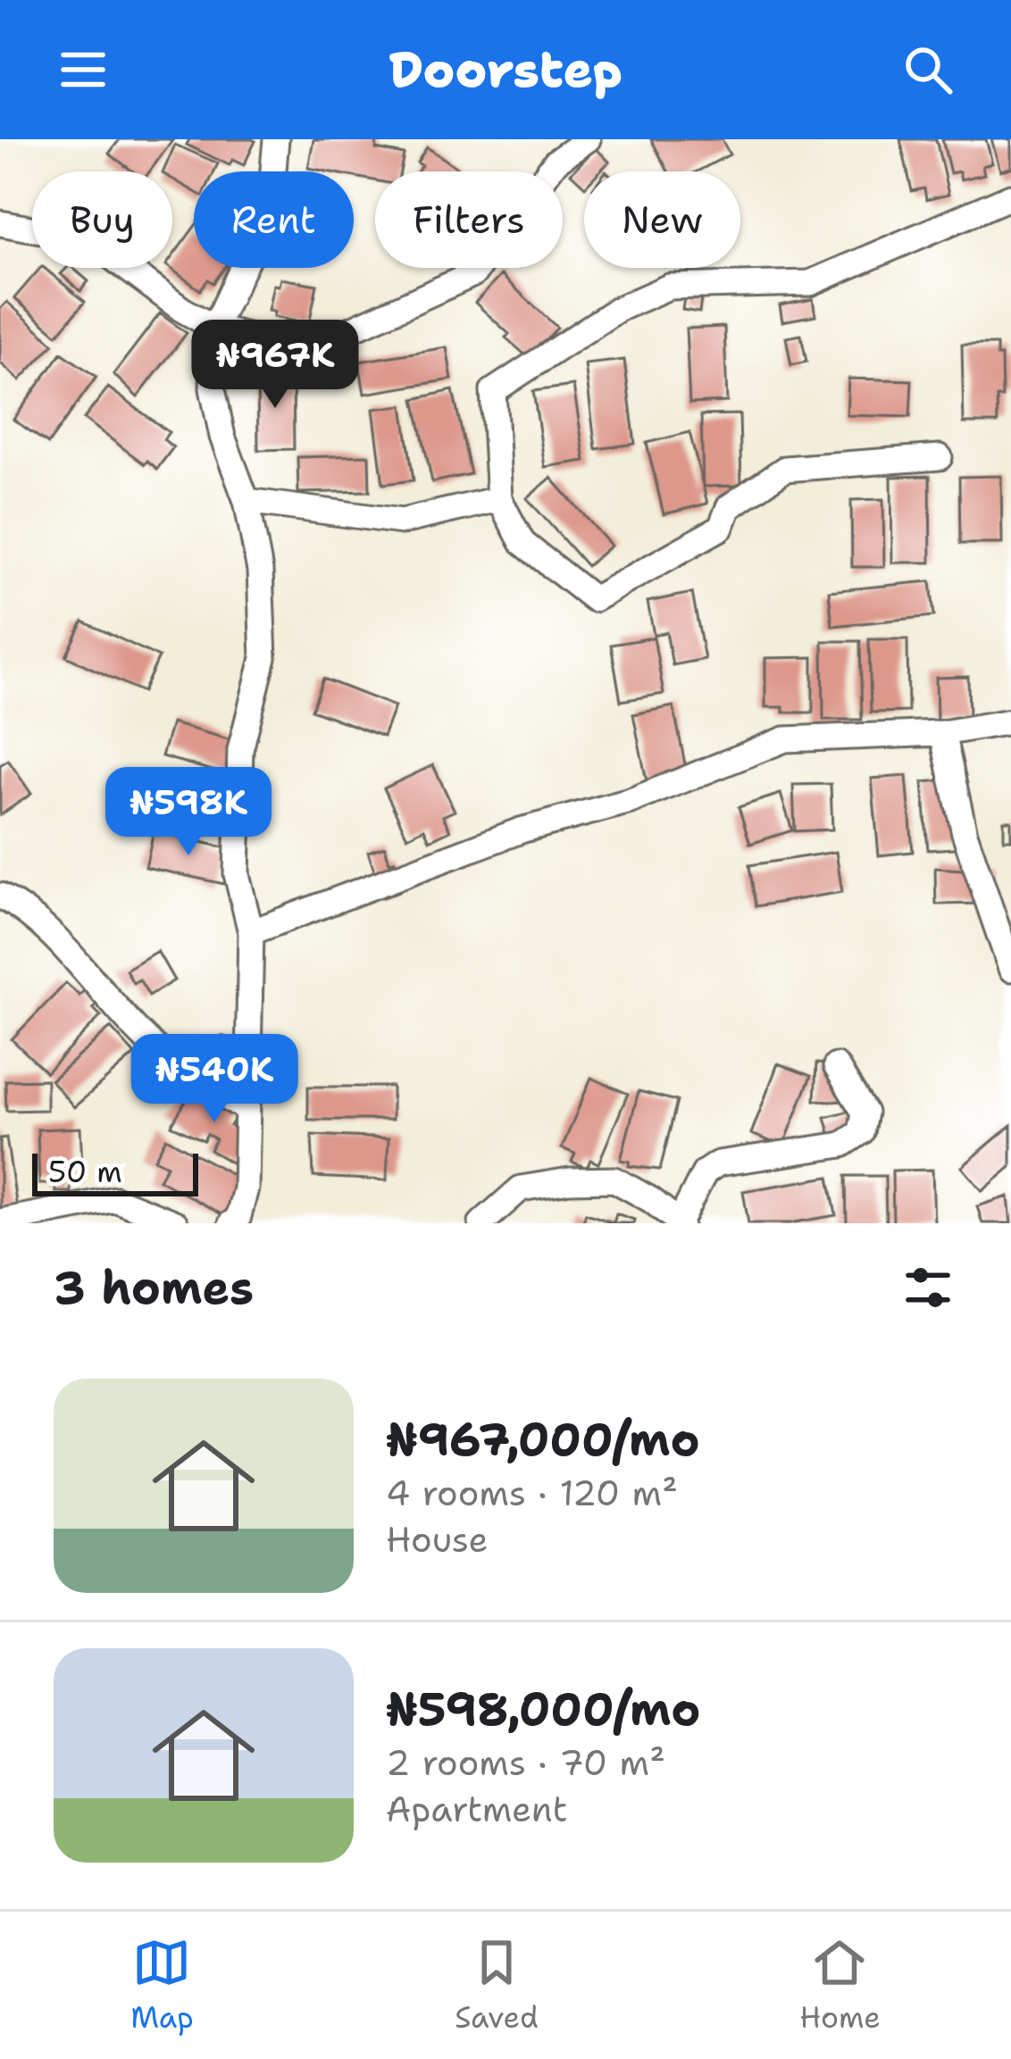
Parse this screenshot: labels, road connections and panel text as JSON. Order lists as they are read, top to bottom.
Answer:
{
  "scale_bar": "50 m",
  "page": {
    "header": "Doorstep",
    "chip": [
      "Buy",
      "Rent",
      "Filters",
      "New"
    ],
    "price": ["₦967K", "₦598K", "₦540K"],
    "scale": "50 m",
    "heading": "3 homes",
    "list": [
      {
        "name": "₦967,000/mo",
        "note": "4 rooms · 120 m² · House"
      },
      {
        "name": "₦598,000/mo",
        "note": "2 rooms · 70 m² · Apartment"
      }
    ],
    "tabs": ["Map", "Saved", "Home"]
  }
}
